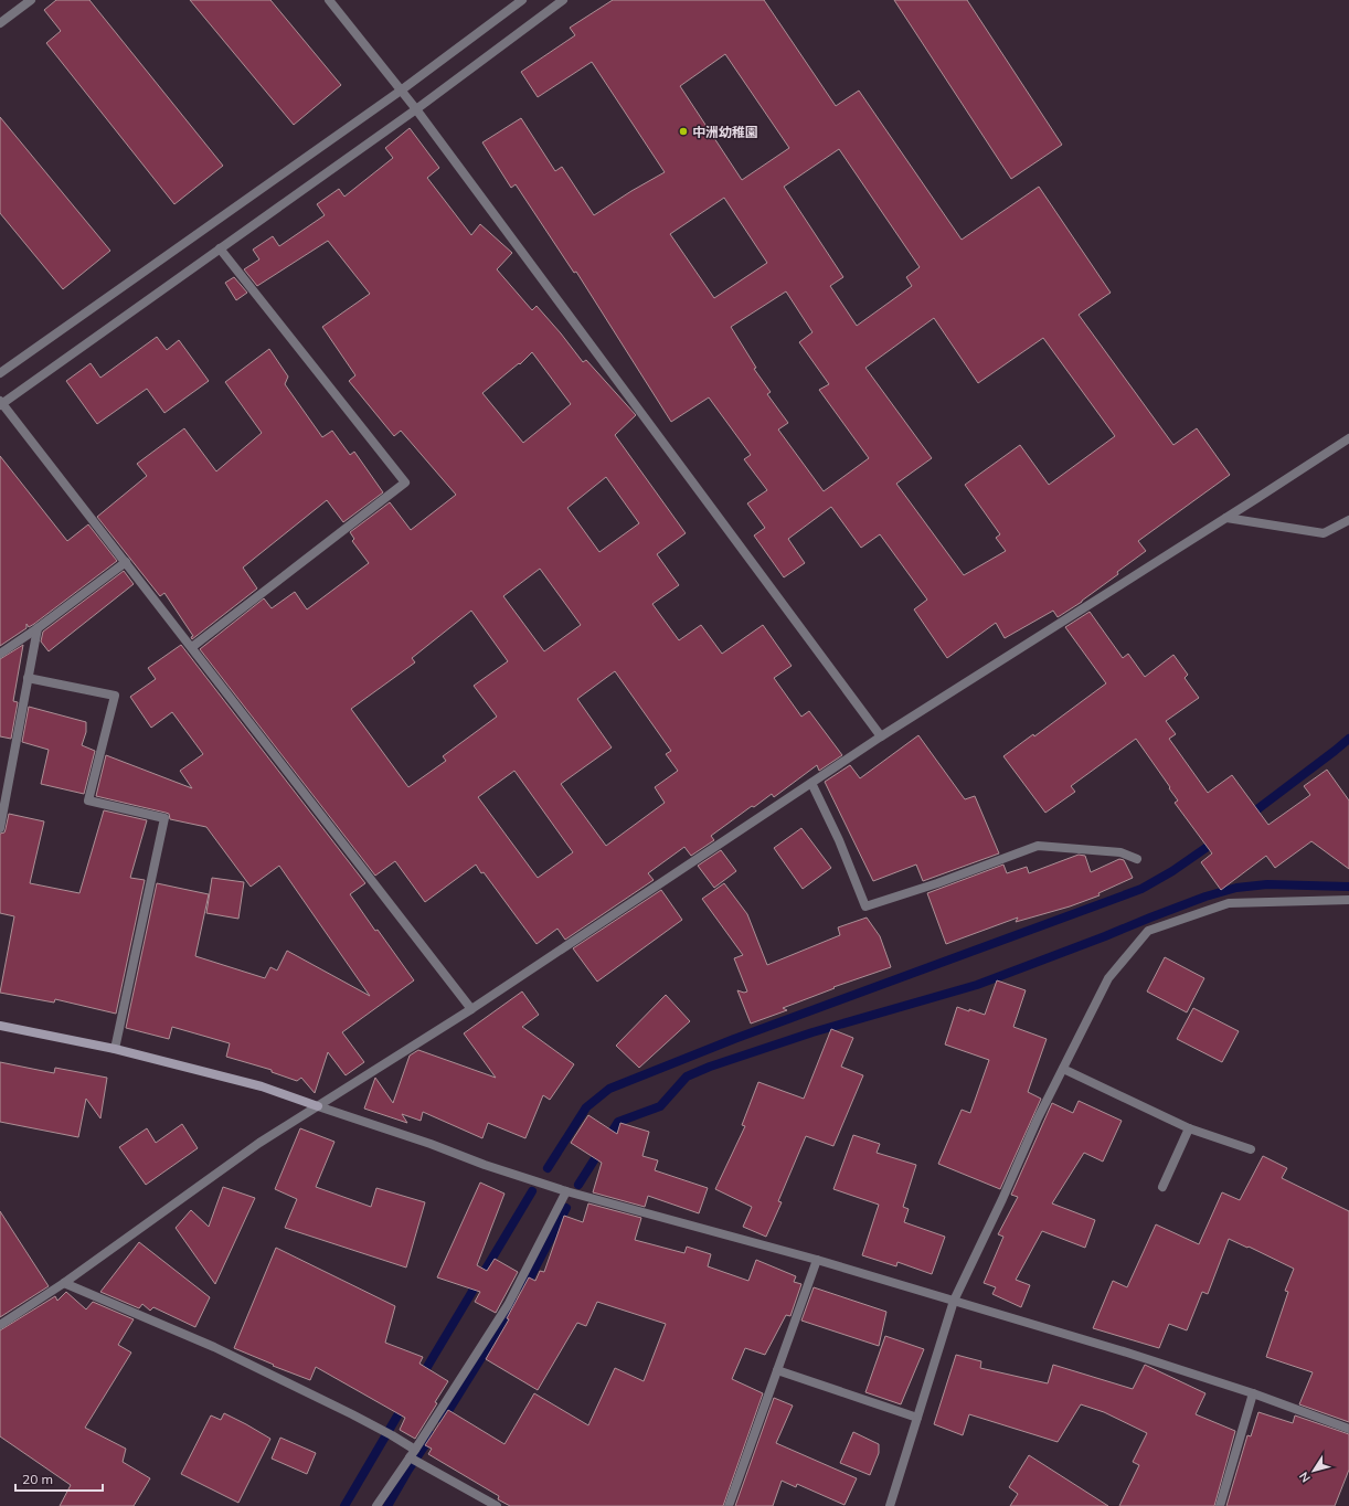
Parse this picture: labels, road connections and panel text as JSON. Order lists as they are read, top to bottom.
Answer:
{
  "places": ["中洲幼稚園"],
  "scale_bar": "20 m",
  "north": "bottom left"
}
